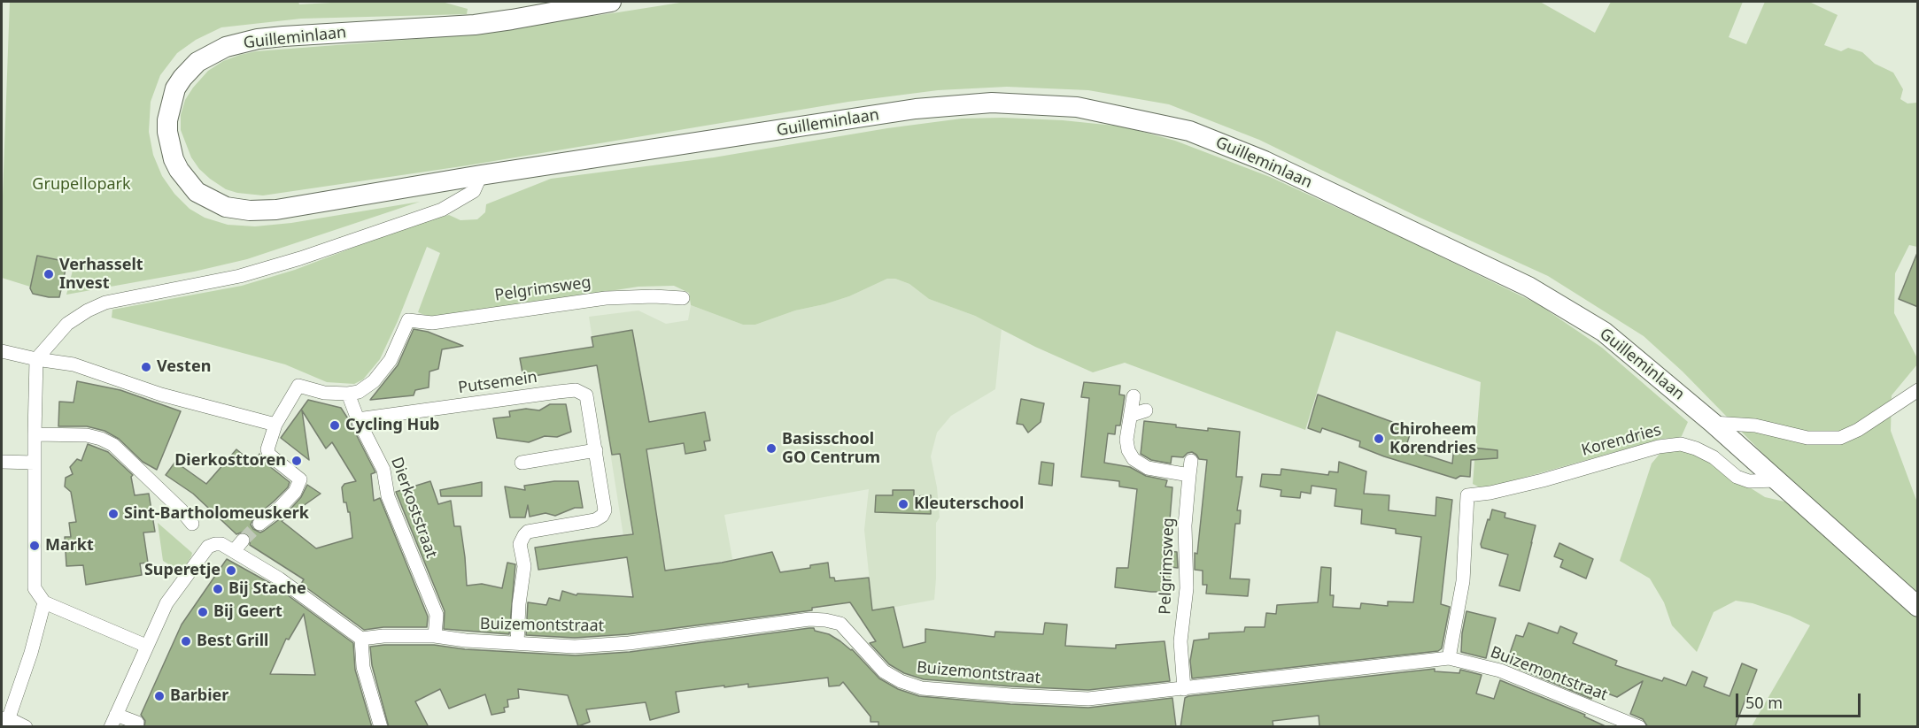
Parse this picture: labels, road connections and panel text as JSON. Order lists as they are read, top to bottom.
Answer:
{
  "streets": {
    "main road": ["Guilleminlaan"],
    "street": [
      "Pelgrimsweg",
      "Putsemein",
      "Korendries",
      "Dierkoststraat",
      "Buizemontstraat"
    ]
  },
  "crossings": [
    ["Guilleminlaan", "Korendries"],
    ["Pelgrimsweg", "Dierkoststraat"],
    ["Pelgrimsweg", "Buizemontstraat"],
    ["Putsemein", "Dierkoststraat"],
    ["Putsemein", "Buizemontstraat"],
    ["Korendries", "Buizemontstraat"],
    ["Dierkoststraat", "Buizemontstraat"]
  ],
  "parks": ["Grupellopark"],
  "places": [
    "Verhasselt Invest",
    "Vesten",
    "Cycling Hub",
    "Chiroheem Korendries",
    "Basisschool GO Centrum",
    "Dierkosttoren",
    "Kleuterschool",
    "Sint-Bartholomeuskerk",
    "Markt",
    "Superetje",
    "Bij Stache",
    "Bij Geert",
    "Best Grill",
    "Barbier"
  ],
  "scale_bar": "50 m"
}
